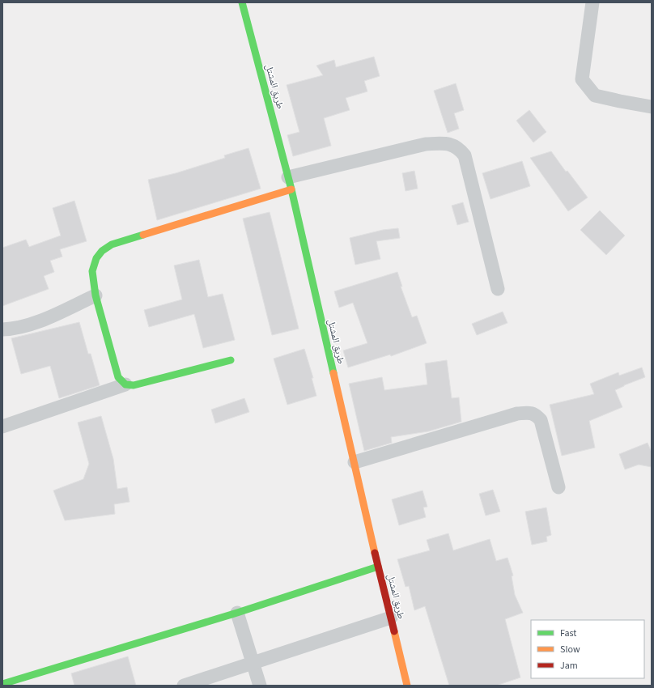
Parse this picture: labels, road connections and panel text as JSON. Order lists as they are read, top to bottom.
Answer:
{
  "streets": {
    "street": ["طريق المشتل"]
  },
  "legend": ["Fast", "Slow", "Jam"]
}
